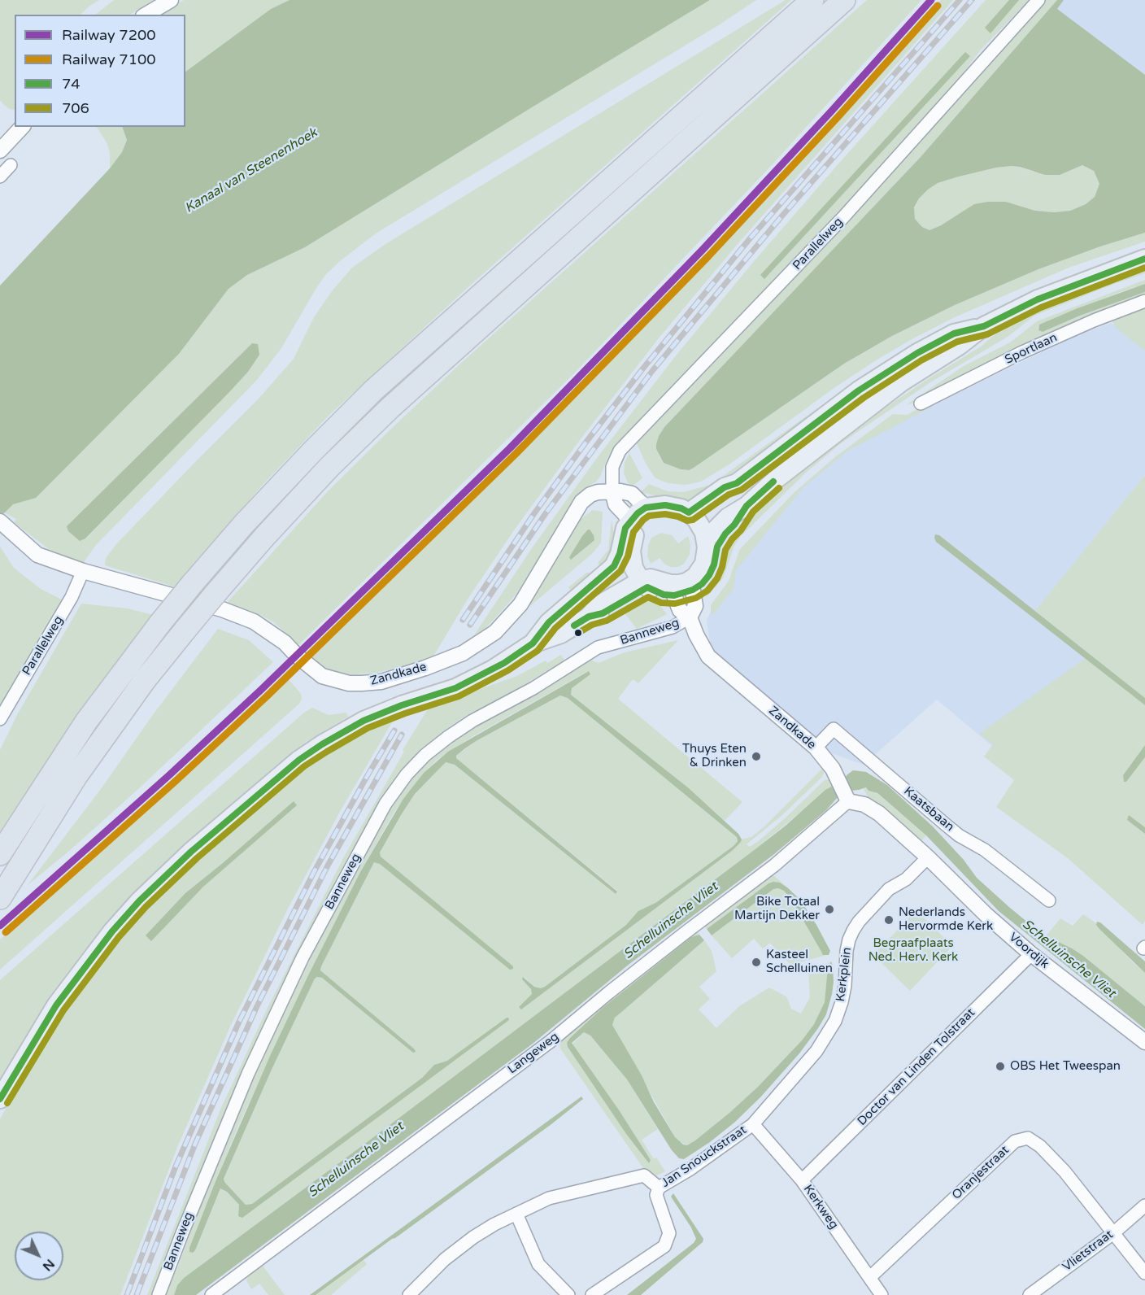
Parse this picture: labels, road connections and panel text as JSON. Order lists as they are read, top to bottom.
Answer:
{
  "streets": {
    "street": [
      "Parallelweg",
      "Sportlaan",
      "Banneweg",
      "Zandkade",
      "Kaatsbaan",
      "Voordijk",
      "Kerkplein",
      "Langeweg",
      "Doctor van Linden Tolstraat",
      "Jan Snouckstraat",
      "Oranjestraat",
      "Kerkweg",
      "Vlietstraat"
    ]
  },
  "crossings": [
    ["Parallelweg", "Zandkade"],
    ["Banneweg", "Zandkade"],
    ["Zandkade", "Kaatsbaan"],
    ["Zandkade", "Voordijk"],
    ["Zandkade", "Langeweg"],
    ["Voordijk", "Kerkplein"],
    ["Voordijk", "Langeweg"],
    ["Voordijk", "Doctor van Linden Tolstraat"],
    ["Kerkplein", "Jan Snouckstraat"],
    ["Kerkplein", "Kerkweg"],
    ["Doctor van Linden Tolstraat", "Kerkweg"],
    ["Jan Snouckstraat", "Kerkweg"],
    ["Oranjestraat", "Kerkweg"],
    ["Oranjestraat", "Vlietstraat"]
  ],
  "water": ["Kanaal van Steenenhoek", "Schelluinsche Vliet"],
  "parks": ["Begraafplaats Ned. Herv. Kerk"],
  "places": [
    "Thuys Eten & Drinken",
    "Bike Totaal Martijn Dekker",
    "Nederlands Hervormde Kerk",
    "Kasteel Schelluinen",
    "OBS Het Tweespan"
  ],
  "lines": [
    "rail line 7200",
    "rail line 7100",
    "transit line 74",
    "transit line 706"
  ],
  "legend": [
    "Railway 7200",
    "Railway 7100",
    "74",
    "706"
  ],
  "north": "bottom right"
}
